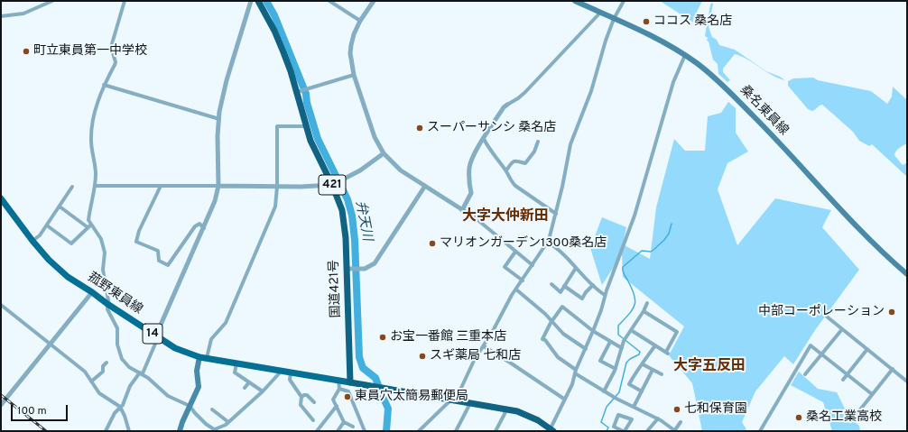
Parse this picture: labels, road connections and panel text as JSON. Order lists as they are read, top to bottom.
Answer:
{
  "streets": {
    "highway": ["421", "国道421号"],
    "main road": ["桑名東員線", "菰野東員線", "14"]
  },
  "crossings": [
    ["国道421号", "菰野東員線"]
  ],
  "districts": ["大字大仲新田", "大字五反田"],
  "water": ["弁天川"],
  "places": [
    "ココス 桑名店",
    "町立東員第一中学校",
    "スーパーサンシ 桑名店",
    "マリオンガーデン1300桑名店",
    "中部コーポレーション",
    "お宝一番館 三重本店",
    "スギ薬局 七和店",
    "東員穴太簡易郵便局",
    "七和保育園",
    "桑名工業高校"
  ],
  "scale_bar": "100 m"
}
